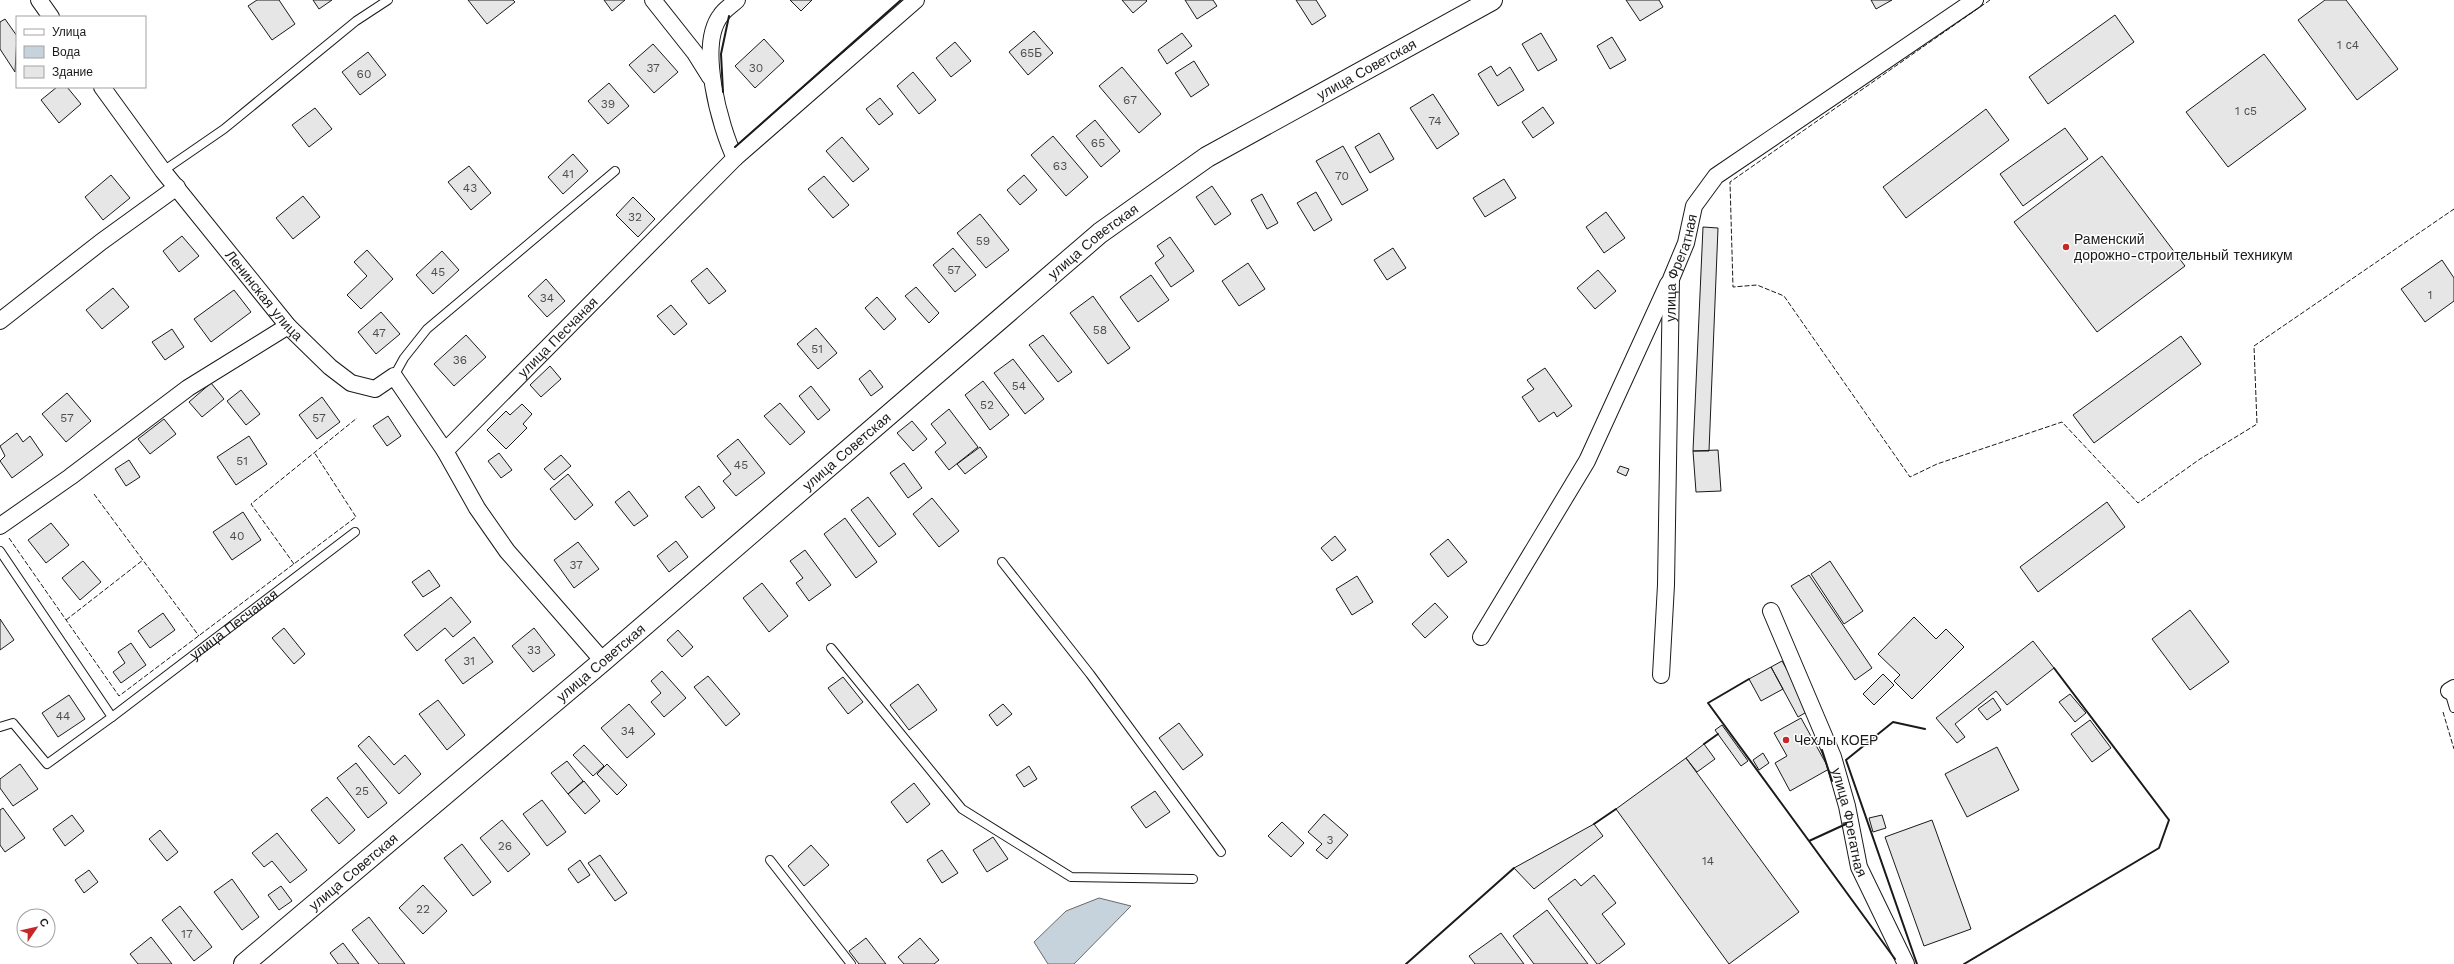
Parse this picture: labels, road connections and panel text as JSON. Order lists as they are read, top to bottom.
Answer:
{
  "streets": {
    "street": [
      "улица Советская",
      "улица Фрегатная",
      "Ленинская улица",
      "улица Песчаная"
    ]
  },
  "places": ["Раменский дорожно-строительный техникум", "Чехлы КОЕР"],
  "house_numbers": [
    "1 с4",
    "65Б",
    "37",
    "30",
    "60",
    "67",
    "39",
    "1 с5",
    "74",
    "65",
    "63",
    "41",
    "70",
    "43",
    "32",
    "59",
    "57",
    "45",
    "1",
    "34",
    "58",
    "47",
    "51",
    "36",
    "54",
    "52",
    "57",
    "57",
    "51",
    "45",
    "40",
    "37",
    "33",
    "31",
    "44",
    "34",
    "25",
    "3",
    "26",
    "14",
    "22",
    "17"
  ],
  "legend": ["Улица", "Вода", "Здание"],
  "north": "top right"
}
